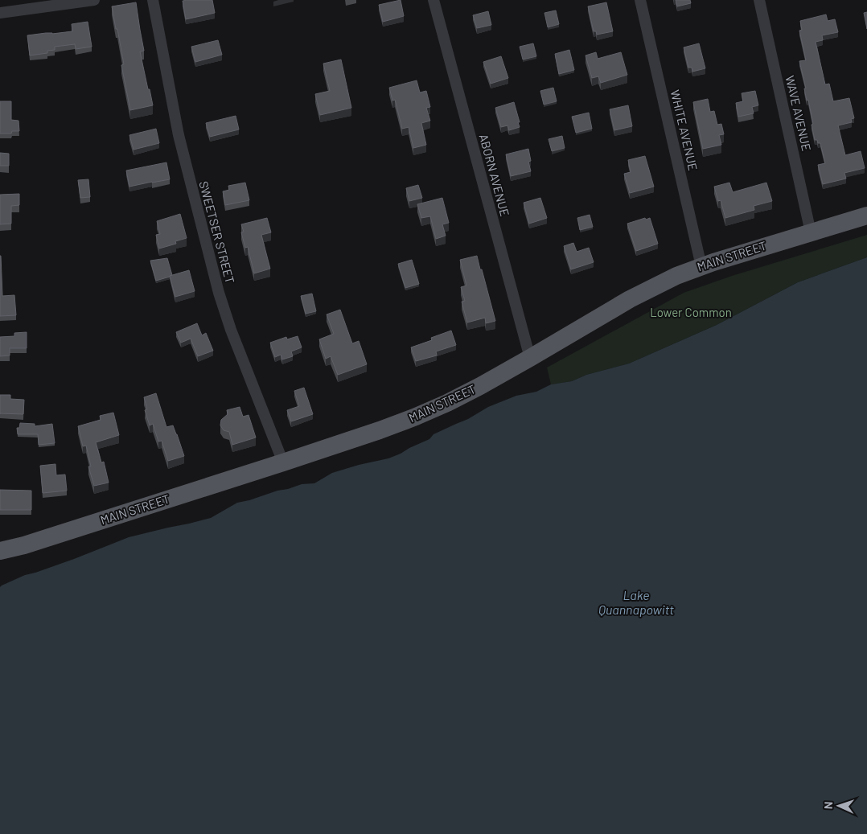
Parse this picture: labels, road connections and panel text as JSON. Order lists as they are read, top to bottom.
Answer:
{
  "streets": {
    "main road": ["MAIN STREET"],
    "street": [
      "WAVE AVENUE",
      "WHITE AVENUE",
      "ABORN AVENUE",
      "SWEETSER STREET"
    ]
  },
  "crossings": [
    ["WAVE AVENUE", "MAIN STREET"],
    ["WHITE AVENUE", "MAIN STREET"],
    ["ABORN AVENUE", "MAIN STREET"],
    ["SWEETSER STREET", "MAIN STREET"]
  ],
  "water": ["Lake Quannapowitt"],
  "parks": ["Lower Common"],
  "north": "left"
}
